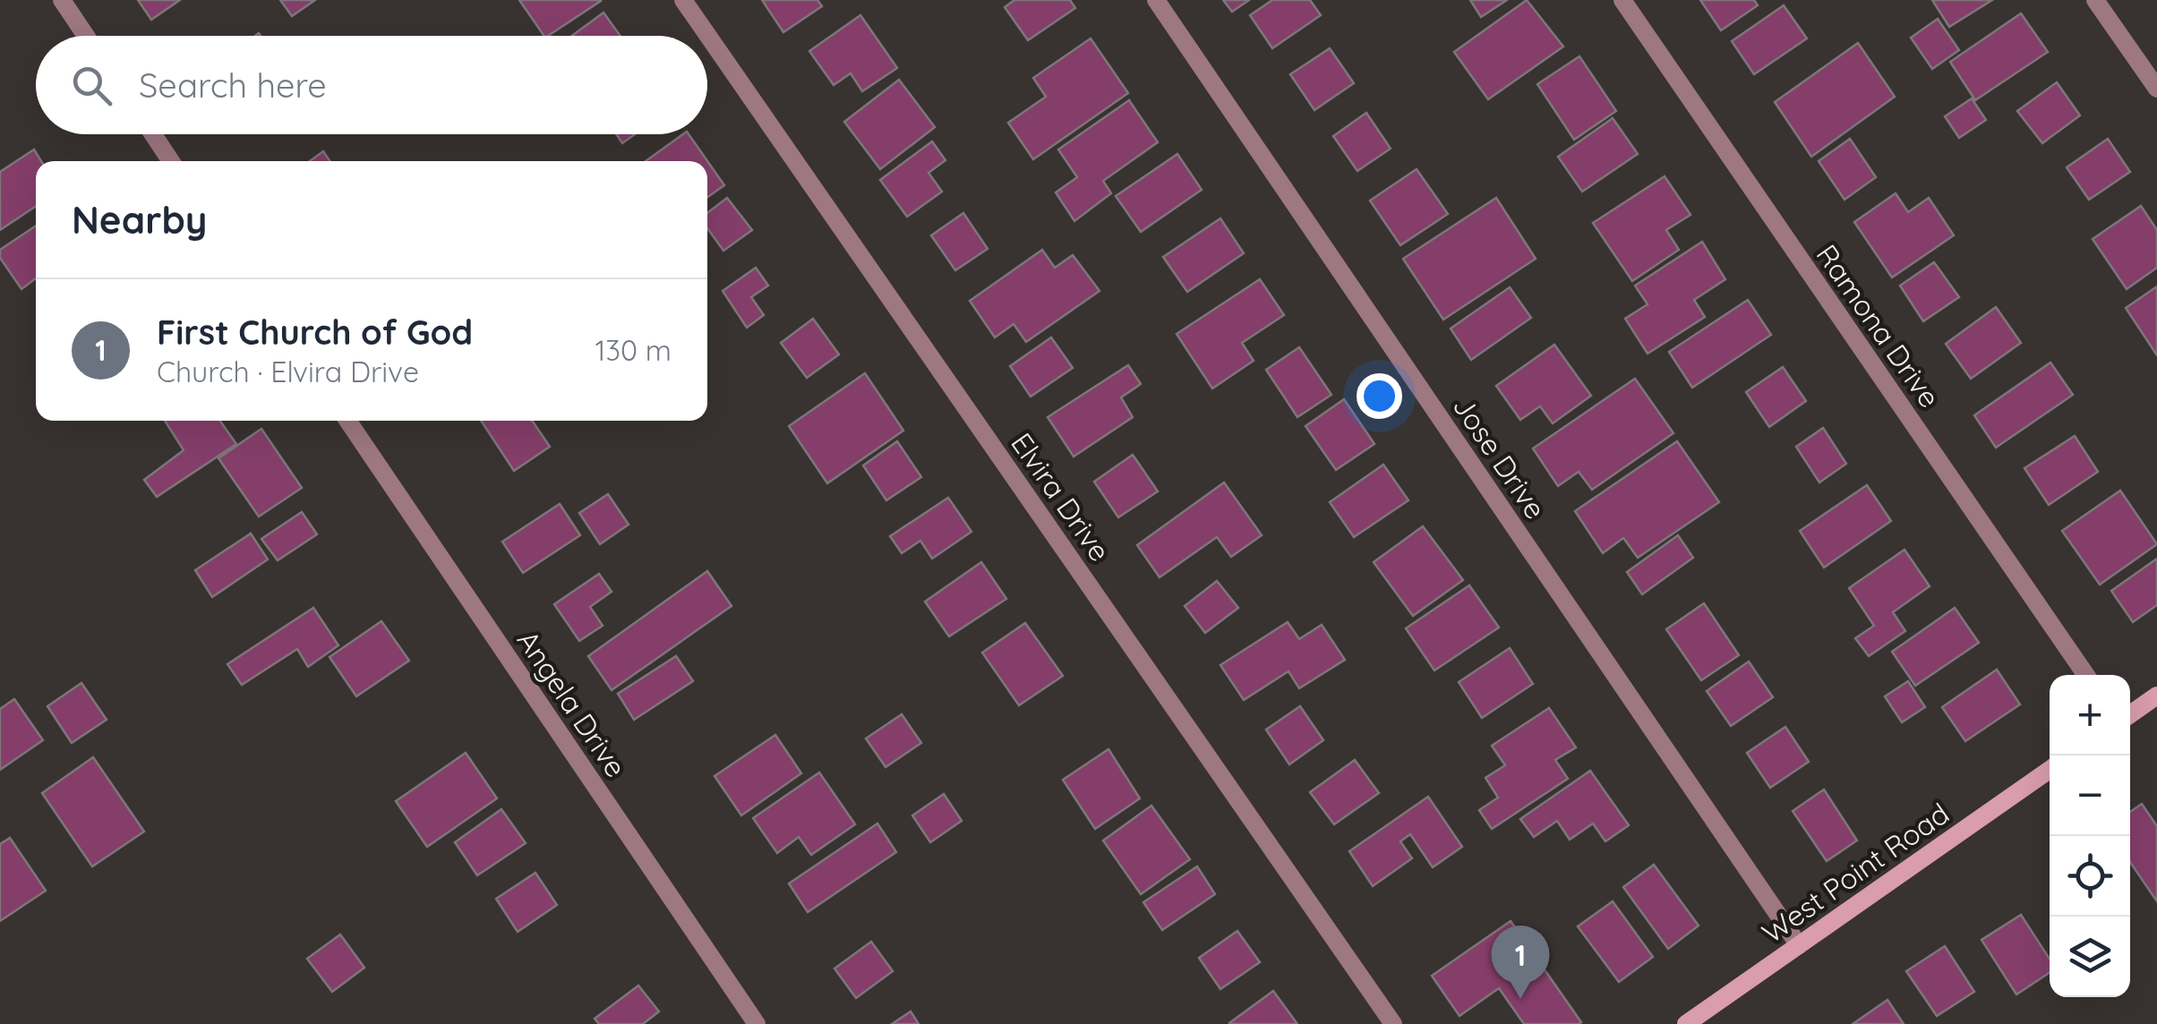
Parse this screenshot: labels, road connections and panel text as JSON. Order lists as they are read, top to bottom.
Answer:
{
  "streets": {
    "street": [
      "Ramona Drive",
      "Jose Drive",
      "Elvira Drive",
      "Angela Drive",
      "West Point Road"
    ]
  },
  "crossings": [
    ["Jose Drive", "West Point Road"]
  ],
  "page": {
    "search": "Search here",
    "heading": "Nearby",
    "list": [
      {
        "mark": "1",
        "name": "First Church of God",
        "note": "Church · Elvira Drive",
        "value": "130 m"
      }
    ],
    "map_buttons": ["+", "−"],
    "pins": "1"
  }
}
